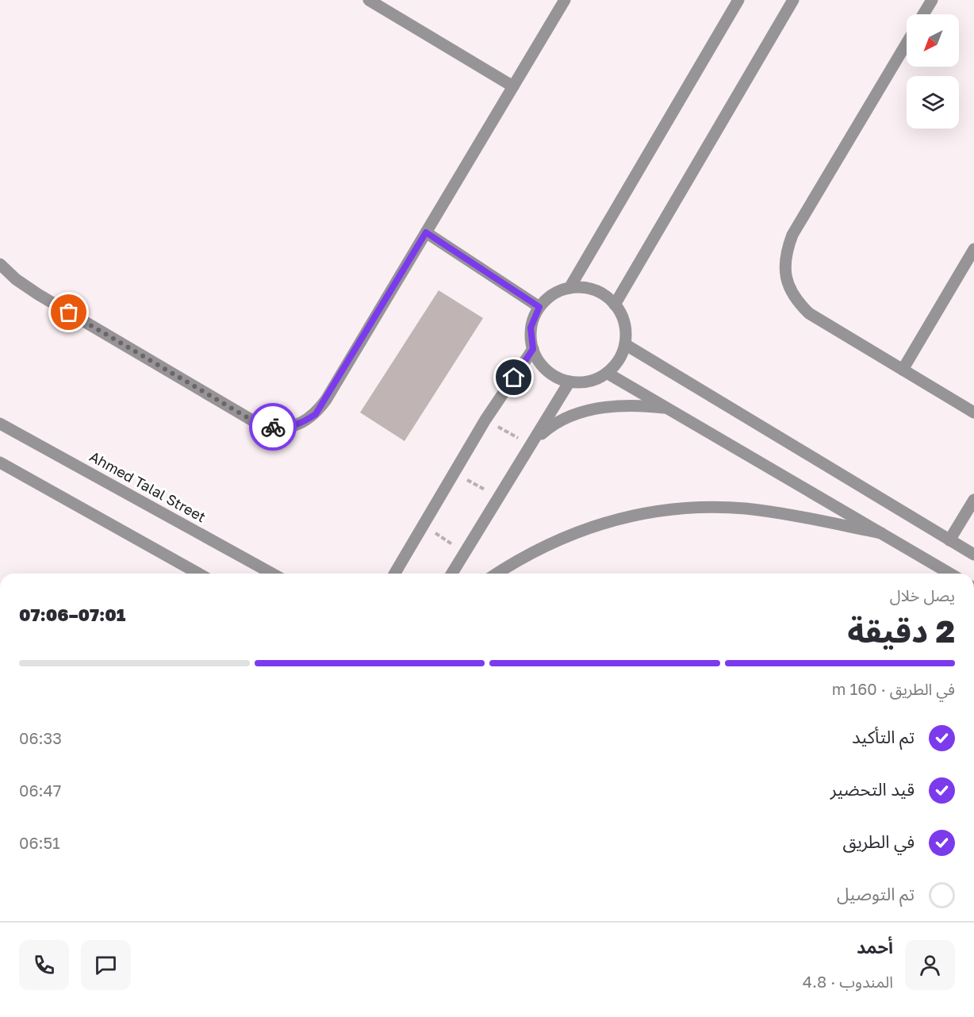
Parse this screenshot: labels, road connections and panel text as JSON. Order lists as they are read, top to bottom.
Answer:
{
  "streets": {
    "street": ["Ahmed Talal Street"]
  },
  "north": "bottom left",
  "page": {
    "heading": ["2 دقيقة", "يصل خلال", "07:01–07:06"],
    "panel": ["أحمد", "المندوب · 4.8"],
    "bar": "في الطريق · 160 m",
    "list": [
      ["تم التأكيد", "06:33"],
      ["قيد التحضير", "06:47"],
      ["في الطريق", "06:51"],
      "تم التوصيل"
    ]
  }
}
